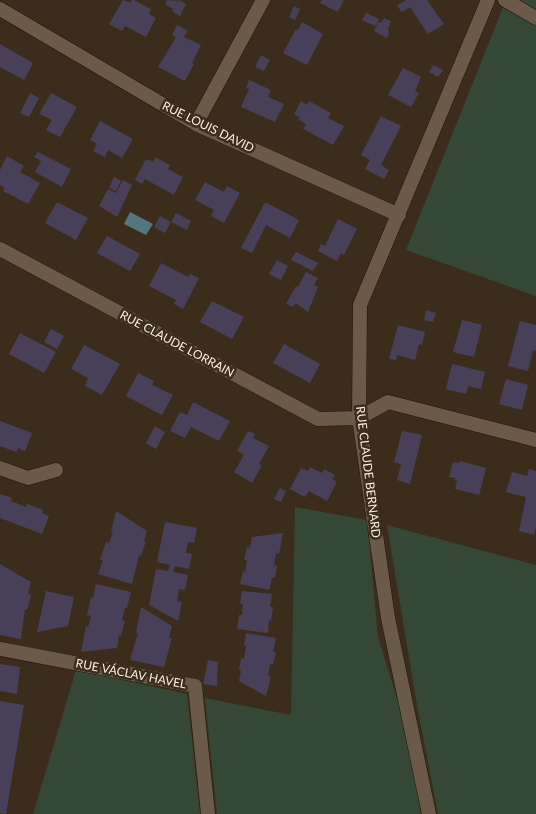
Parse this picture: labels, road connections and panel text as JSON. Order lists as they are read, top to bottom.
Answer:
{
  "streets": {
    "street": [
      "RUE LOUIS DAVID",
      "RUE CLAUDE LORRAIN",
      "RUE CLAUDE BERNARD",
      "RUE VÁCLAV HAVEL"
    ]
  },
  "crossings": [
    ["RUE LOUIS DAVID", "RUE CLAUDE BERNARD"],
    ["RUE CLAUDE LORRAIN", "RUE CLAUDE BERNARD"]
  ]
}
